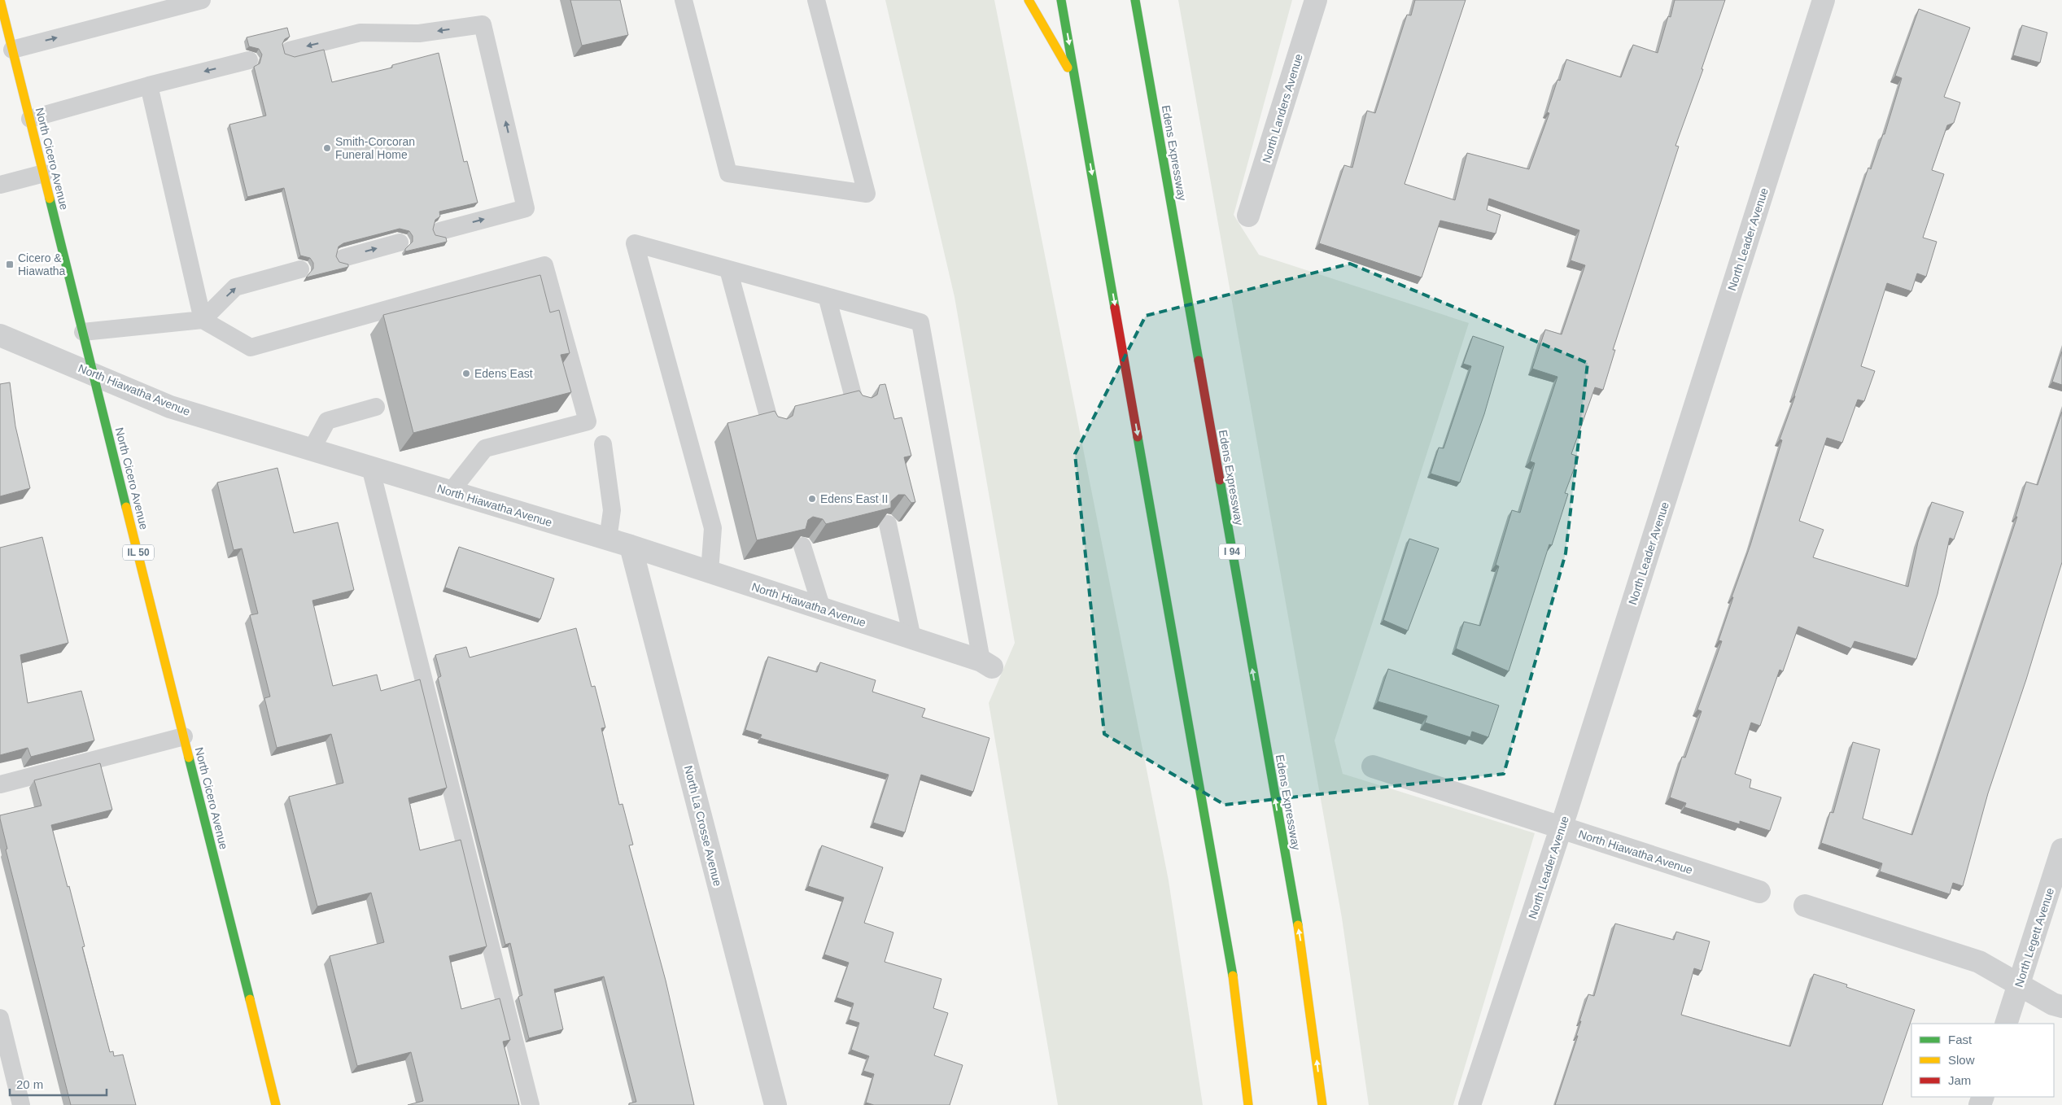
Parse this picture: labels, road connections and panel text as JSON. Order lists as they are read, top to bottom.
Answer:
{
  "streets": {
    "main road": [
      "Edens Expressway",
      "North Cicero Avenue",
      "I 94",
      "IL 50"
    ],
    "street": [
      "North Landers Avenue",
      "North Leader Avenue",
      "North Hiawatha Avenue",
      "North La Crosse Avenue",
      "North Legett Avenue"
    ]
  },
  "crossings": [
    ["North Cicero Avenue", "North Hiawatha Avenue"],
    ["North Leader Avenue", "North Hiawatha Avenue"],
    ["North Hiawatha Avenue", "North La Crosse Avenue"]
  ],
  "places": {
    "other": ["Smith-Corcoran Funeral Home", "Edens East", "Edens East II"],
    "transit": ["Cicero & Hiawatha"]
  },
  "legend": ["Fast", "Slow", "Jam"],
  "scale_bar": "20 m"
}
